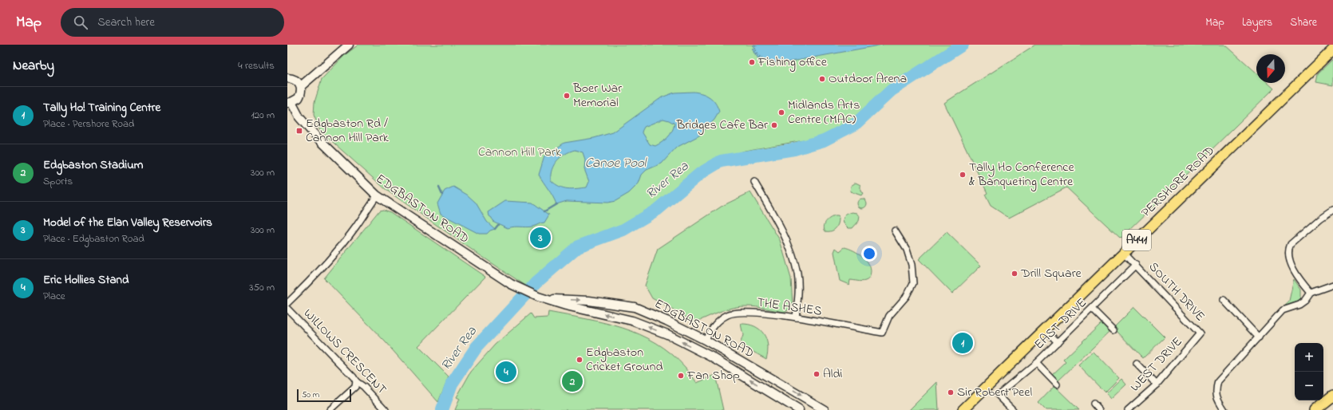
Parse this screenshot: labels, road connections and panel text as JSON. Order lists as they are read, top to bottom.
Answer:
{
  "streets": {
    "main road": ["PERSHORE ROAD", "EDGBASTON ROAD", "A441"],
    "street": [
      "SOUTH DRIVE",
      "THE ASHES",
      "EAST DRIVE",
      "WILLOWS CRESCENT",
      "WEST DRIVE"
    ]
  },
  "crossings": [
    ["PERSHORE ROAD", "SOUTH DRIVE"],
    ["EDGBASTON ROAD", "THE ASHES"],
    ["SOUTH DRIVE", "EAST DRIVE"],
    ["SOUTH DRIVE", "WEST DRIVE"]
  ],
  "water": ["Canoe Pool", "River Rea"],
  "parks": ["Cannon Hill Park"],
  "places": {
    "other": [
      "Fishing office",
      "Outdoor Arena",
      "Boer War Memorial",
      "Midlands Arts Centre (MAC)",
      "Bridges Cafe Bar",
      "Tally Ho Conference & Banqueting Centre",
      "Drill Square",
      "Edgbaston Cricket Ground",
      "Aldi",
      "Fan Shop",
      "Sir Robert Peel"
    ],
    "transit": ["Edgbaston Rd / Cannon Hill Park"]
  },
  "scale_bar": "50 m",
  "north": "bottom",
  "page": {
    "header": "Map",
    "search": "Search here",
    "nav": ["Map", "Layers", "Share"],
    "heading": ["Nearby", "4 results"],
    "list": [
      {
        "mark": "1",
        "name": "Tally Ho! Training Centre",
        "note": "Place · Pershore Road",
        "value": "120 m"
      },
      {
        "mark": "2",
        "name": "Edgbaston Stadium",
        "note": "Sports",
        "value": "300 m"
      },
      {
        "mark": "3",
        "name": "Model of the Elan Valley Reservoirs",
        "note": "Place · Edgbaston Road",
        "value": "300 m"
      },
      {
        "mark": "4",
        "name": "Eric Hollies Stand",
        "note": "Place",
        "value": "350 m"
      }
    ],
    "pins": [
      "3",
      "1",
      "4",
      "2"
    ],
    "map_buttons": ["+", "−"],
    "scale": "50 m"
  }
}
